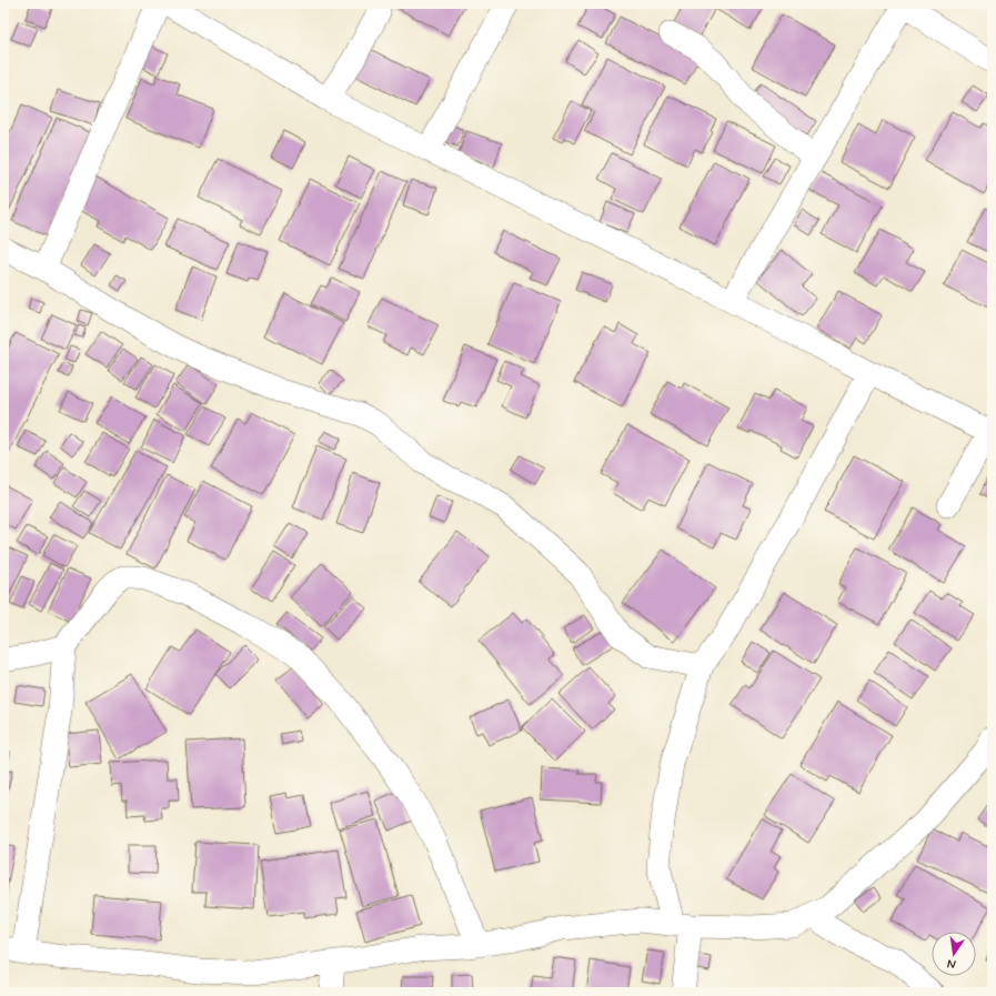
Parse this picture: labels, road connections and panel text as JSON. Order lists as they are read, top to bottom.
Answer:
{
  "north": "bottom"
}
